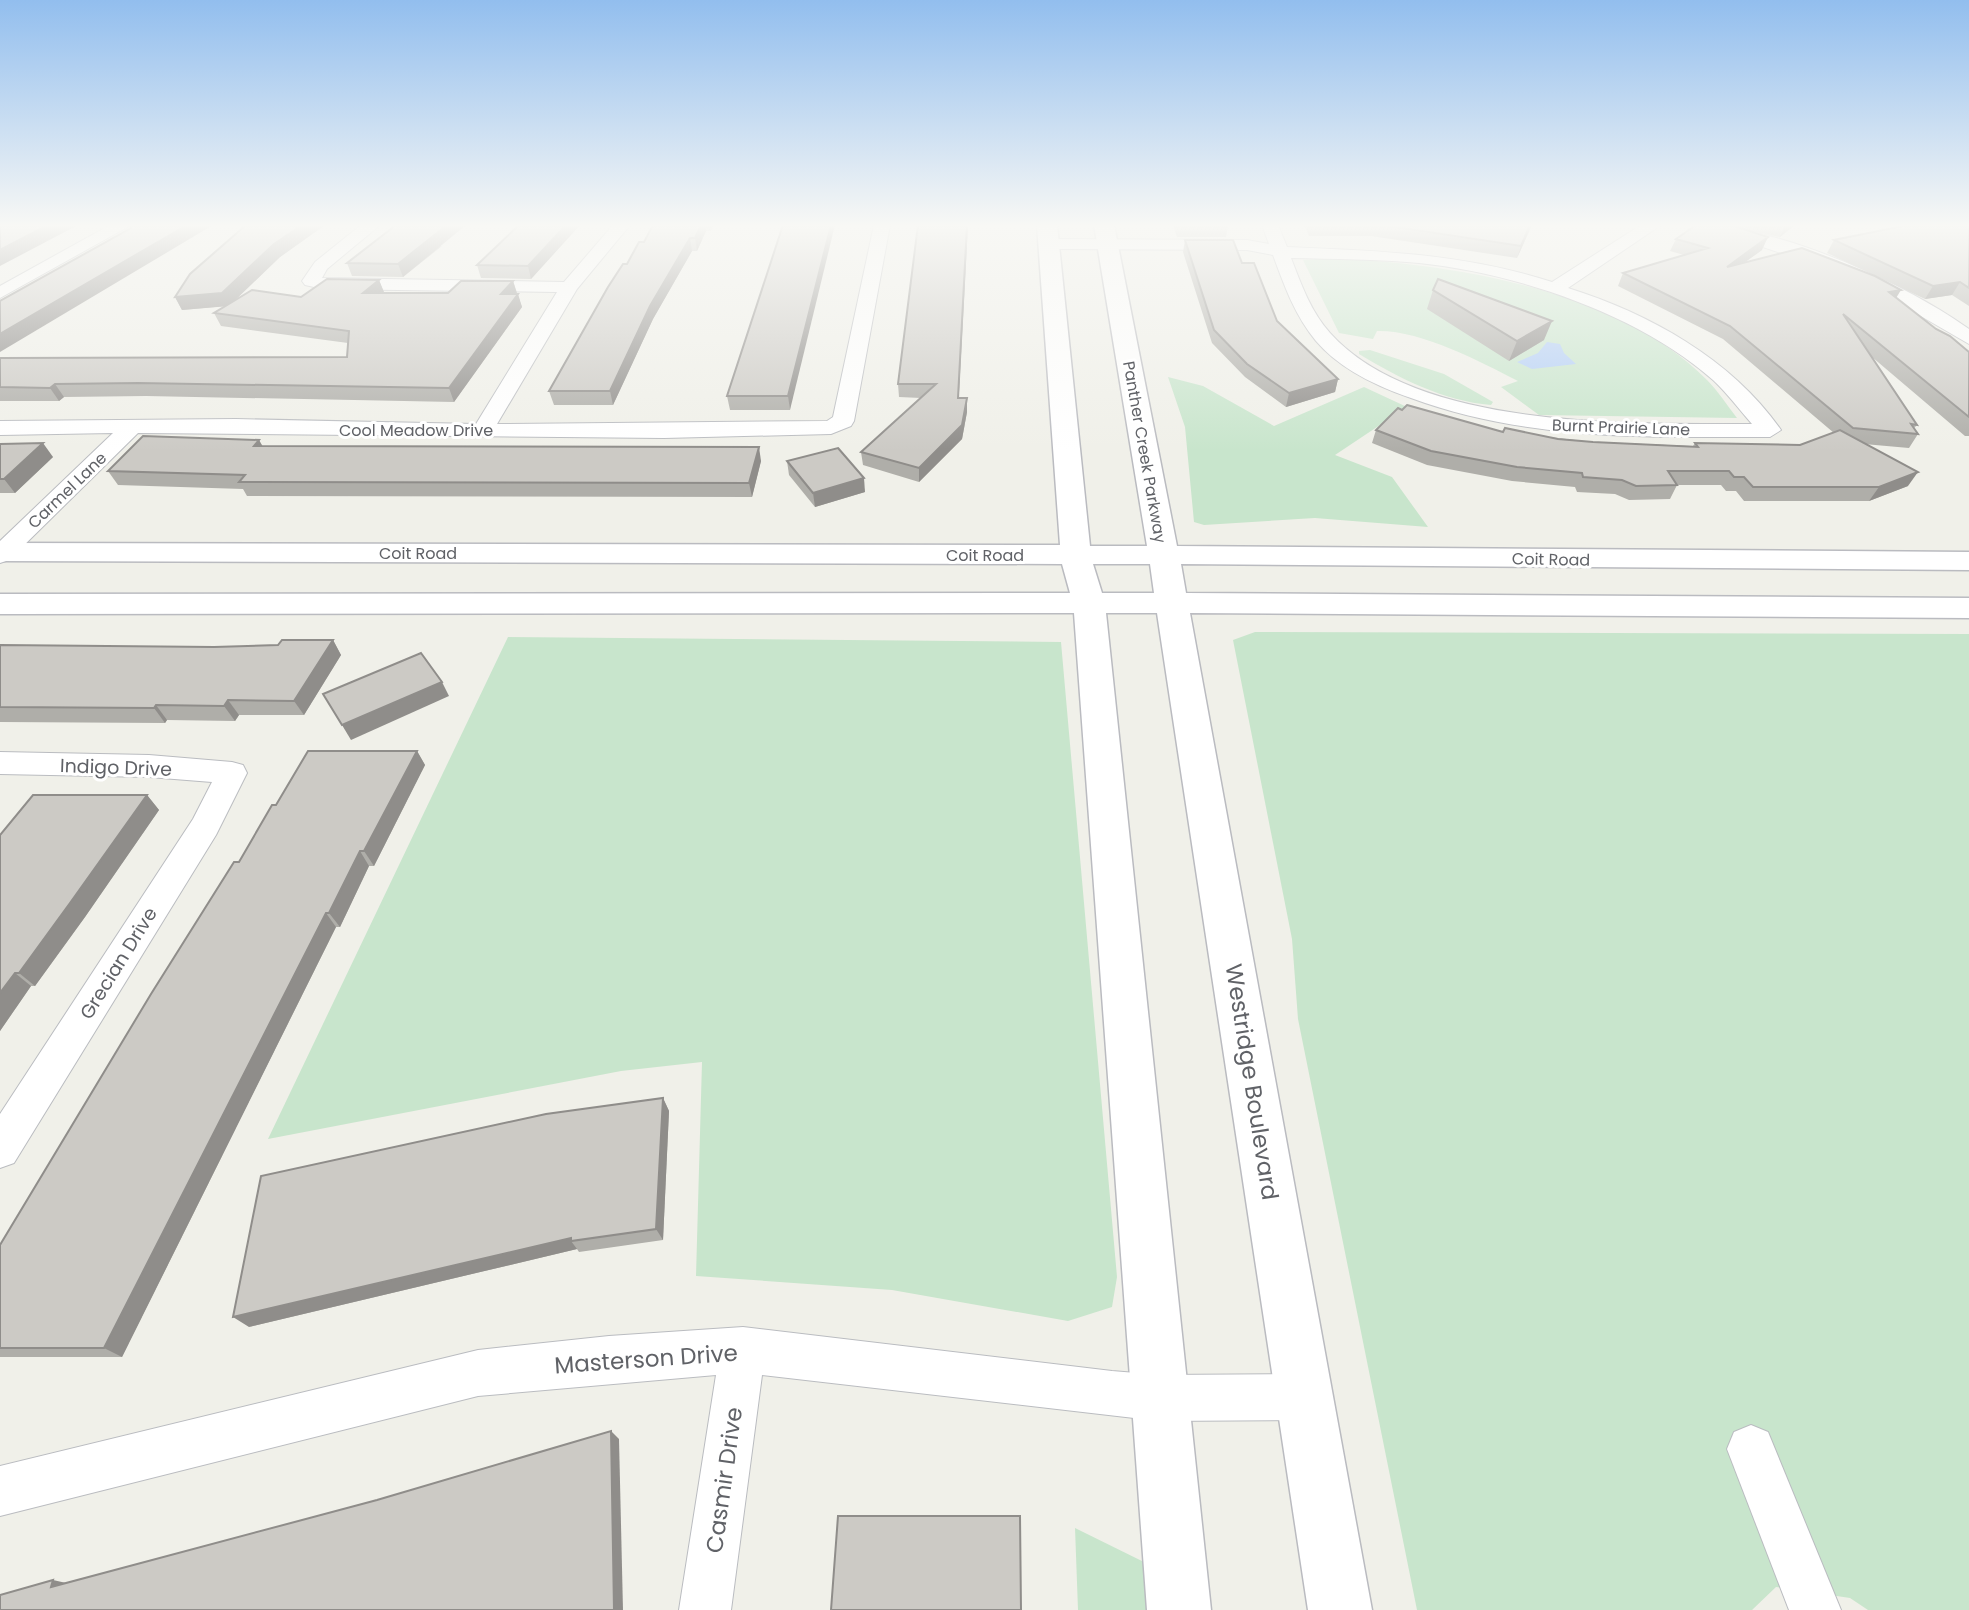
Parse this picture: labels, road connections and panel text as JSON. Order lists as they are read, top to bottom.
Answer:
{
  "streets": {
    "main road": ["Panther Creek Parkway", "Coit Road", "Westridge Boulevard"],
    "street": [
      "Burnt Prairie Lane",
      "Cool Meadow Drive",
      "Carmel Lane",
      "Indigo Drive",
      "Grecian Drive",
      "Masterson Drive",
      "Casmir Drive"
    ]
  },
  "crossings": [
    ["Cool Meadow Drive", "Carmel Lane"],
    ["Panther Creek Parkway", "Coit Road"],
    ["Panther Creek Parkway", "Westridge Boulevard"],
    ["Carmel Lane", "Coit Road"],
    ["Coit Road", "Westridge Boulevard"],
    ["Indigo Drive", "Grecian Drive"],
    ["Westridge Boulevard", "Masterson Drive"],
    ["Masterson Drive", "Casmir Drive"]
  ]
}
